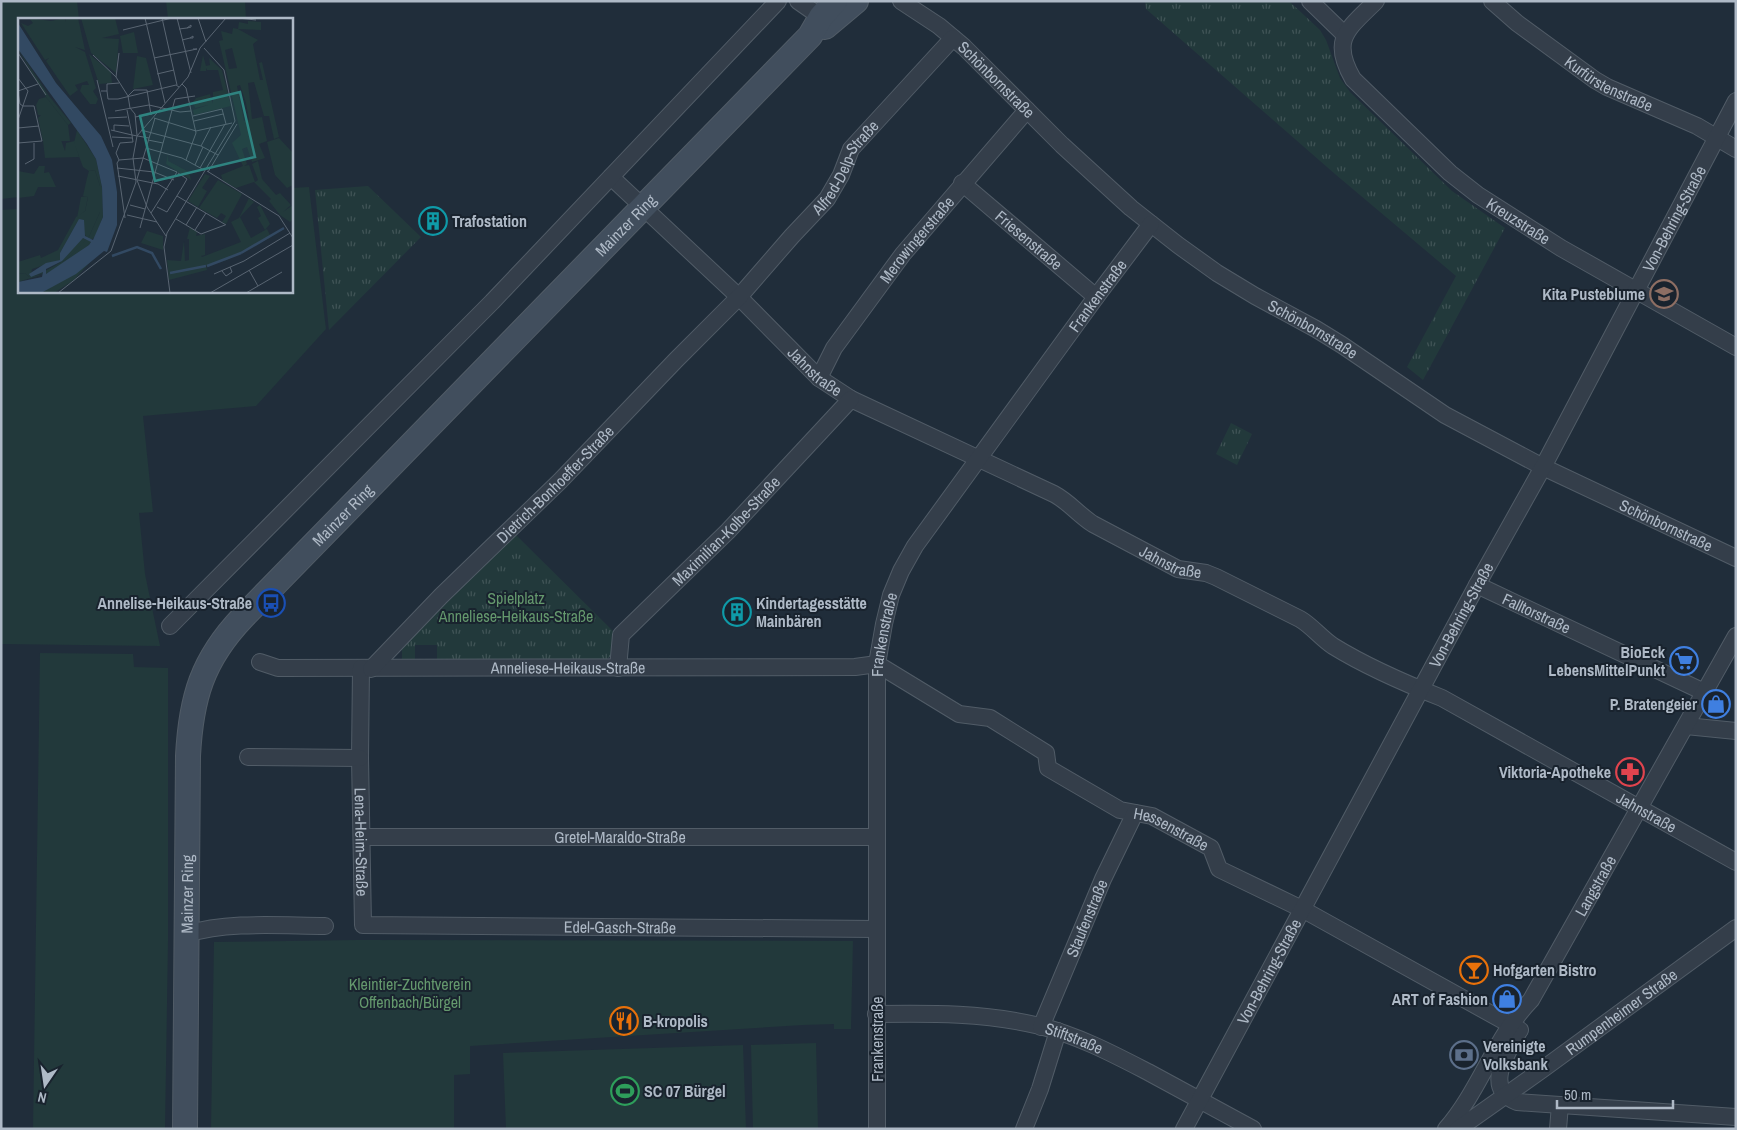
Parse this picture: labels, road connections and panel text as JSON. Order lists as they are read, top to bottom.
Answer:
{
  "streets": {
    "street": [
      "Schönbornstraße",
      "Kurfürstenstraße",
      "Alfred-Delp-Straße",
      "Von-Behring-Straße",
      "Kreuzstraße",
      "Mainzer Ring",
      "Merowingerstraße",
      "Friesenstraße",
      "Frankenstraße",
      "Jahnstraße",
      "Dietrich-Bonhoeffer-Straße",
      "Maximilian-Kolbe-Straße",
      "Falltorstraße",
      "Anneliese-Heikaus-Straße",
      "Hessenstraße",
      "Gretel-Maraldo-Straße",
      "Lena-Heim-Straße",
      "Langstraße",
      "Staufenstraße",
      "Edel-Gasch-Straße",
      "Rumpenheimer Straße",
      "Stiftstraße"
    ]
  },
  "crossings": [
    ["Schönbornstraße", "Alfred-Delp-Straße"],
    ["Schönbornstraße", "Von-Behring-Straße"],
    ["Schönbornstraße", "Merowingerstraße"],
    ["Schönbornstraße", "Frankenstraße"],
    ["Kurfürstenstraße", "Von-Behring-Straße"],
    ["Alfred-Delp-Straße", "Jahnstraße"],
    ["Alfred-Delp-Straße", "Dietrich-Bonhoeffer-Straße"],
    ["Von-Behring-Straße", "Kreuzstraße"],
    ["Von-Behring-Straße", "Jahnstraße"],
    ["Von-Behring-Straße", "Falltorstraße"],
    ["Von-Behring-Straße", "Hessenstraße"],
    ["Von-Behring-Straße", "Stiftstraße"],
    ["Mainzer Ring", "Jahnstraße"],
    ["Merowingerstraße", "Friesenstraße"],
    ["Merowingerstraße", "Jahnstraße"],
    ["Friesenstraße", "Frankenstraße"],
    ["Frankenstraße", "Jahnstraße"],
    ["Frankenstraße", "Anneliese-Heikaus-Straße"],
    ["Frankenstraße", "Hessenstraße"],
    ["Frankenstraße", "Gretel-Maraldo-Straße"],
    ["Frankenstraße", "Edel-Gasch-Straße"],
    ["Frankenstraße", "Stiftstraße"],
    ["Jahnstraße", "Dietrich-Bonhoeffer-Straße"],
    ["Jahnstraße", "Maximilian-Kolbe-Straße"],
    ["Jahnstraße", "Langstraße"],
    ["Dietrich-Bonhoeffer-Straße", "Anneliese-Heikaus-Straße"],
    ["Dietrich-Bonhoeffer-Straße", "Lena-Heim-Straße"],
    ["Maximilian-Kolbe-Straße", "Anneliese-Heikaus-Straße"],
    ["Falltorstraße", "Langstraße"],
    ["Anneliese-Heikaus-Straße", "Hessenstraße"],
    ["Anneliese-Heikaus-Straße", "Lena-Heim-Straße"],
    ["Hessenstraße", "Langstraße"],
    ["Hessenstraße", "Staufenstraße"],
    ["Gretel-Maraldo-Straße", "Lena-Heim-Straße"],
    ["Lena-Heim-Straße", "Edel-Gasch-Straße"],
    ["Staufenstraße", "Stiftstraße"]
  ],
  "parks": ["Spielplatz Anneliese-Heikaus-Straße", "Kleintier-Zuchtverein Offenbach/Bürgel"],
  "places": {
    "building": ["Trafostation", "Kindertagesstätte Mainbären"],
    "school or university": ["Kita Pusteblume"],
    "bus stop": ["Annelise-Heikaus-Straße"],
    "supermarket": ["BioEck LebensMittelPunkt"],
    "shop": ["P. Bratengeier", "ART of Fashion"],
    "pharmacy": ["Viktoria-Apotheke"],
    "bar": ["Hofgarten Bistro"],
    "restaurant": ["B-kropolis"],
    "bank": ["Vereinigte Volksbank"],
    "sports": ["SC 07 Bürgel"]
  },
  "scale_bar": "50 m",
  "north": "bottom"
}
